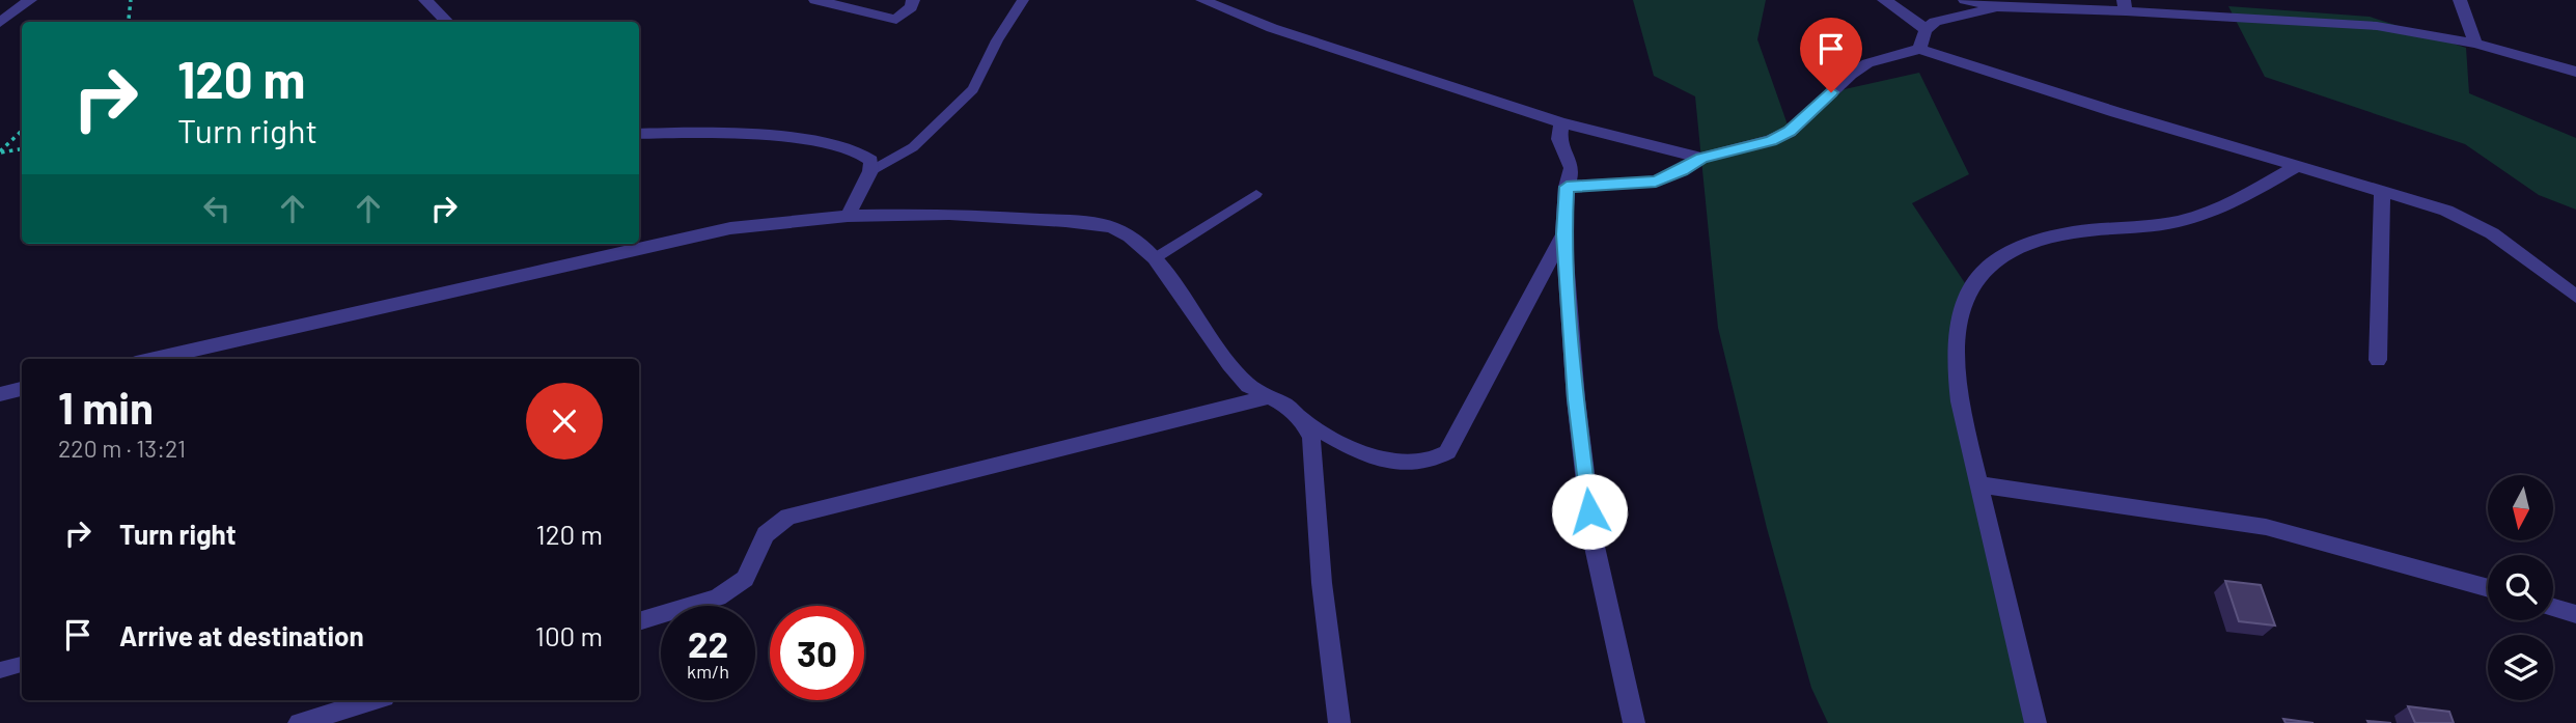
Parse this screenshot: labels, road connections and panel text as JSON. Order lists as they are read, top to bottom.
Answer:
{
  "north": "bottom",
  "page": {
    "turn": ["120 m", "Turn right"],
    "heading": ["1 min", "220 m · 13:21"],
    "list": [
      {
        "name": "Turn right",
        "value": "120 m"
      },
      {
        "name": "Arrive at destination",
        "value": "100 m"
      }
    ],
    "speed": "22 km/h",
    "limit": "30"
  }
}
